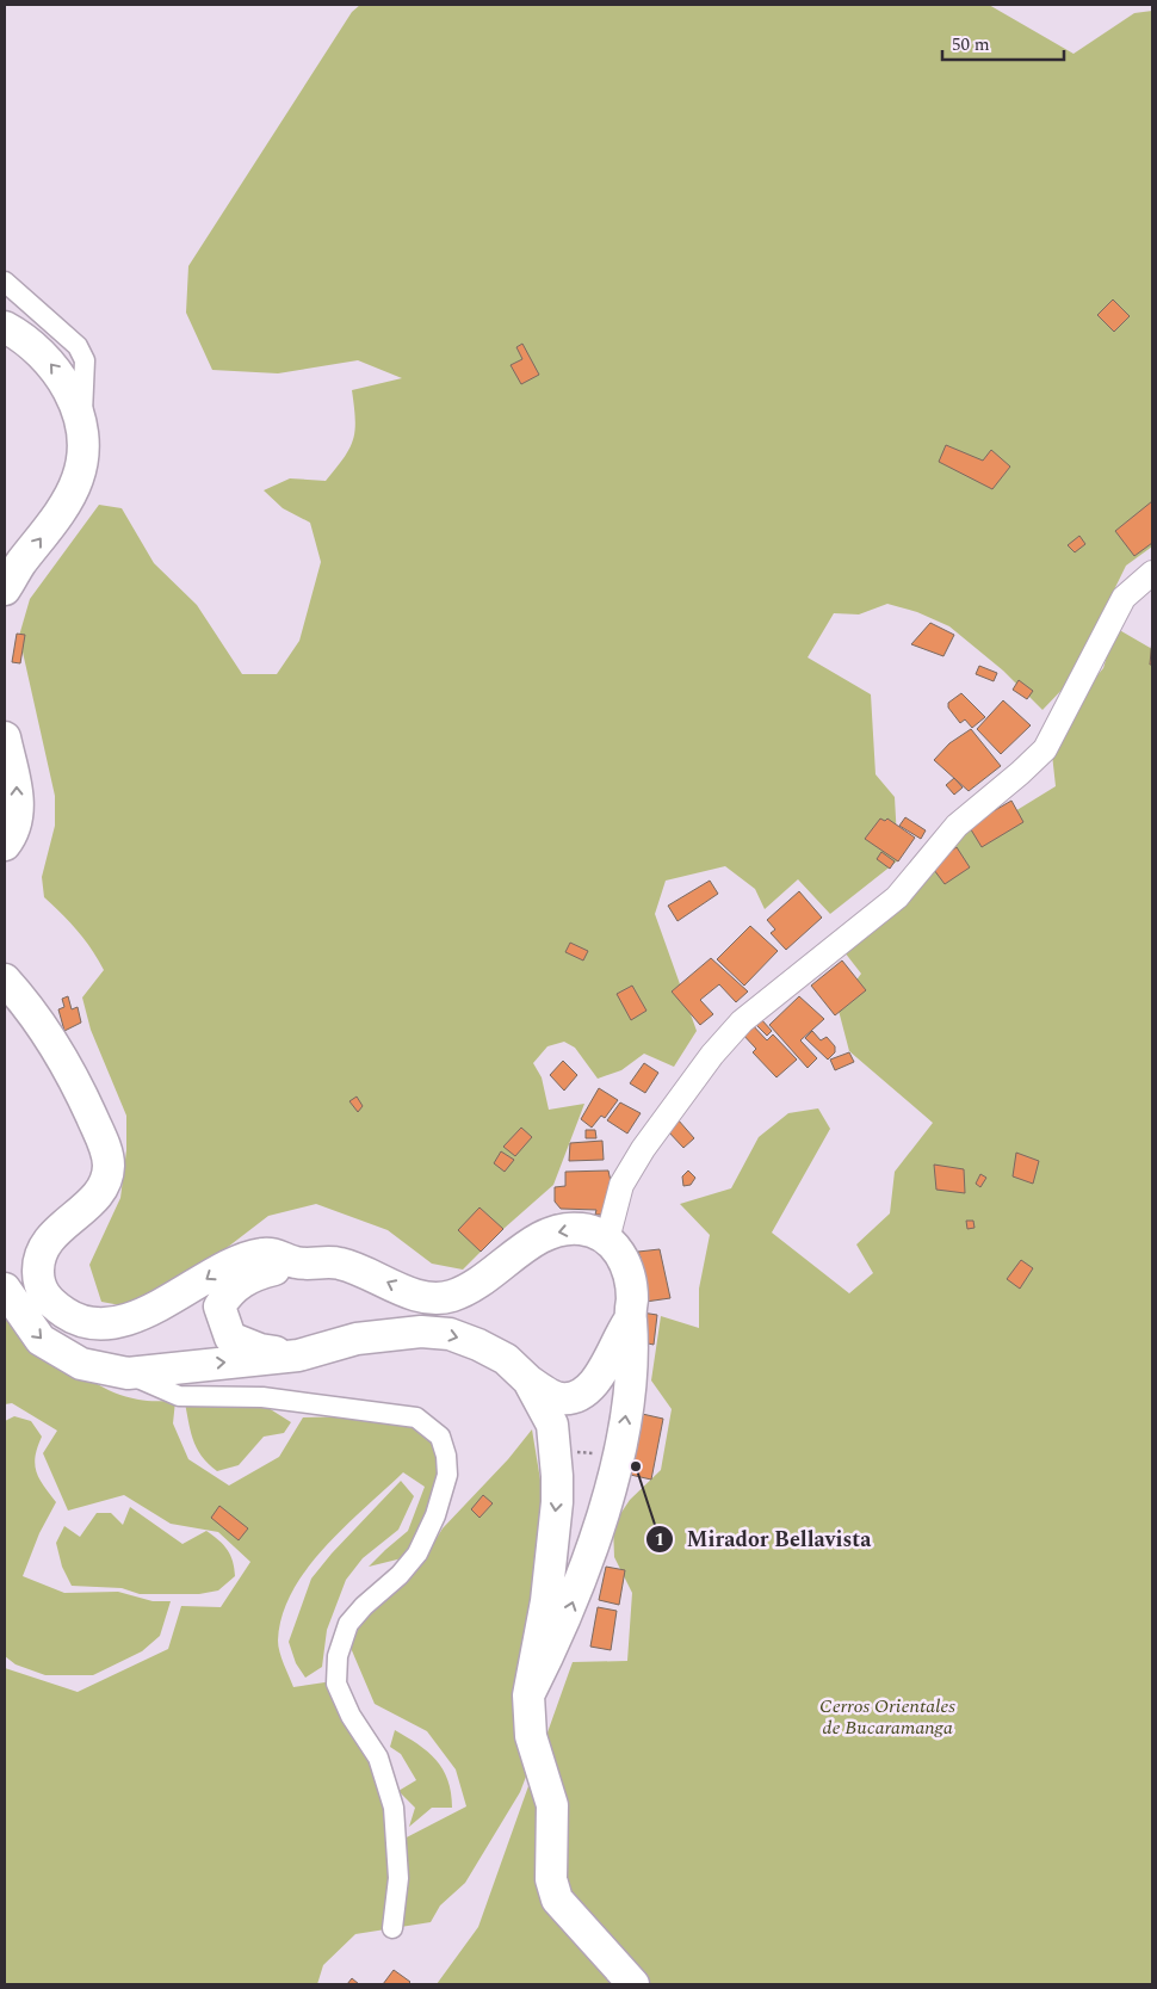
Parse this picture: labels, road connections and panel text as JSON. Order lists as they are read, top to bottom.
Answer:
{
  "parks": ["Cerros Orientales de Bucaramanga"],
  "places": ["Mirador Bellavista"],
  "scale_bar": "50 m"
}
